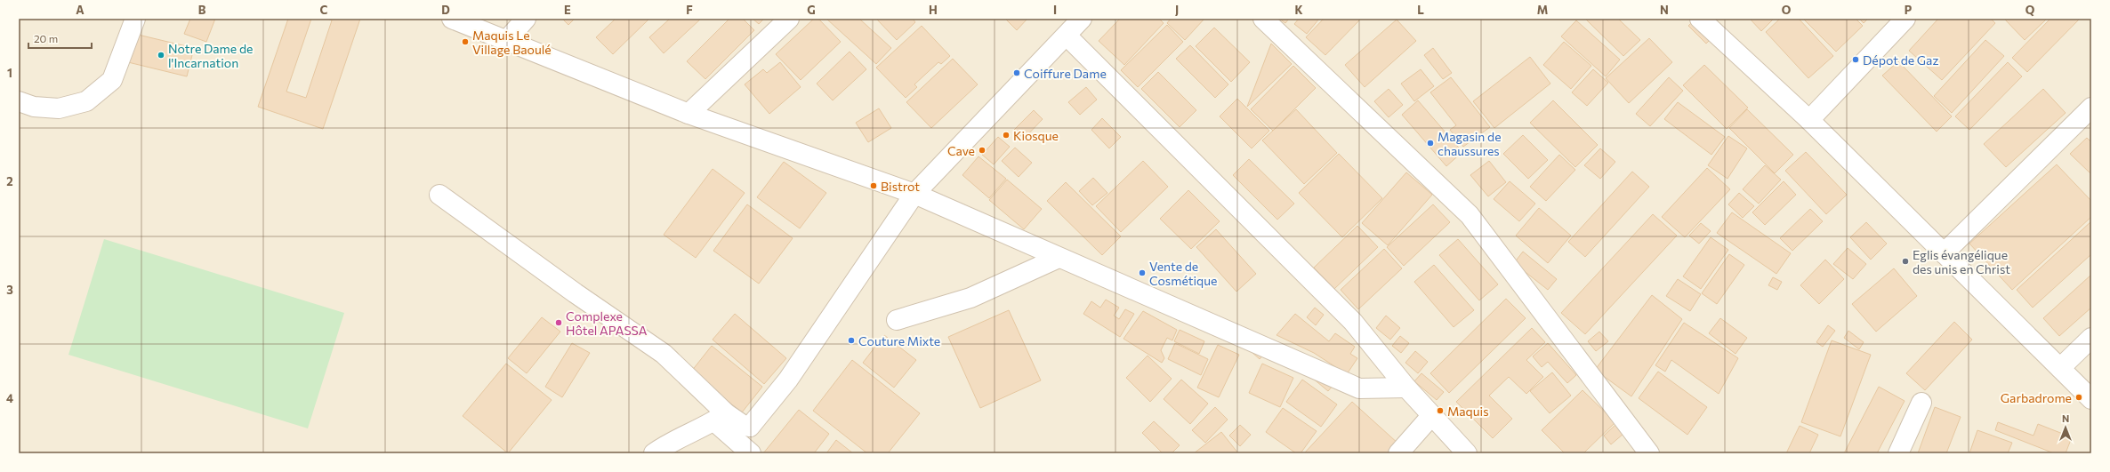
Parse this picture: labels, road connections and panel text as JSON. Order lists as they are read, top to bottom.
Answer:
{
  "places": [
    "Maquis Le Village Baoulé",
    "Notre Dame de l'Incarnation",
    "Dépot de Gaz",
    "Coiffure Dame",
    "Kiosque",
    "Magasin de chaussures",
    "Cave",
    "Bistrot",
    "Eglis évangélique des unis en Christ",
    "Vente de Cosmétique",
    "Complexe Hôtel APASSA",
    "Couture Mixte",
    "Garbadrome",
    "Maquis"
  ],
  "scale_bar": "20 m",
  "north": "top",
  "grid": {
    "columns": [
      "A",
      "B",
      "C",
      "D",
      "E",
      "F",
      "G",
      "H",
      "I",
      "J",
      "K",
      "L",
      "M",
      "N",
      "O",
      "P",
      "Q"
    ],
    "rows": [
      "1",
      "2",
      "3",
      "4"
    ]
  }
}
